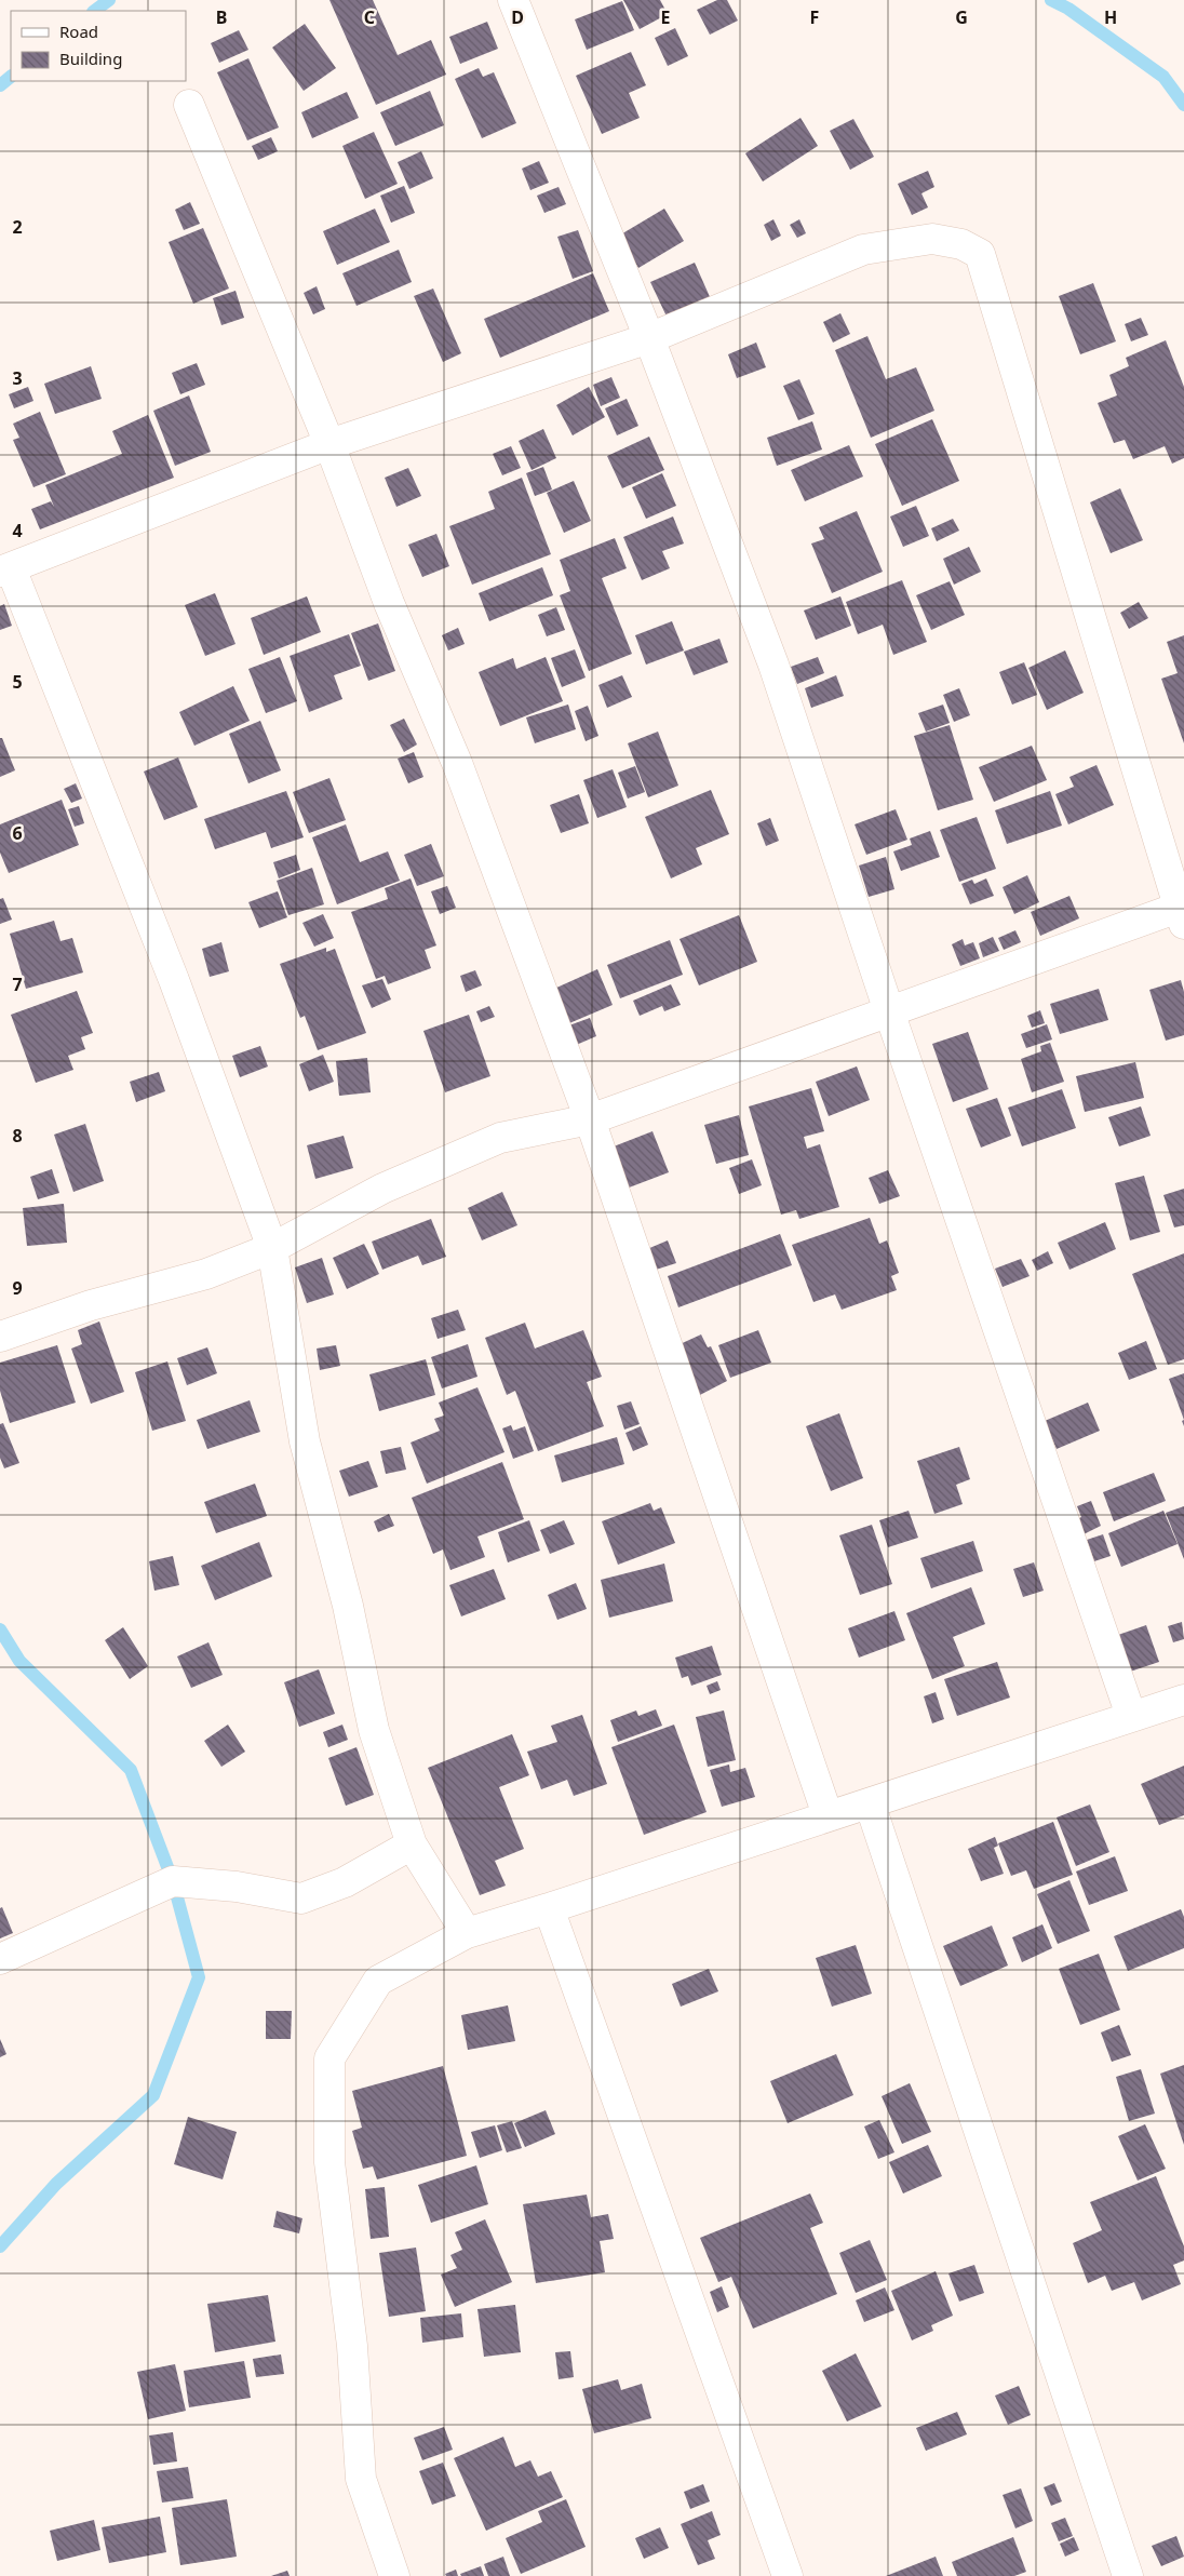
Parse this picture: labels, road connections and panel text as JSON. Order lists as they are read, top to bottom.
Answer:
{
  "legend": ["Road", "Building"],
  "grid": {
    "columns": [
      "B",
      "C",
      "D",
      "E",
      "F",
      "G",
      "H"
    ],
    "rows": [
      "2",
      "3",
      "4",
      "5",
      "6",
      "7",
      "8",
      "9"
    ]
  }
}
